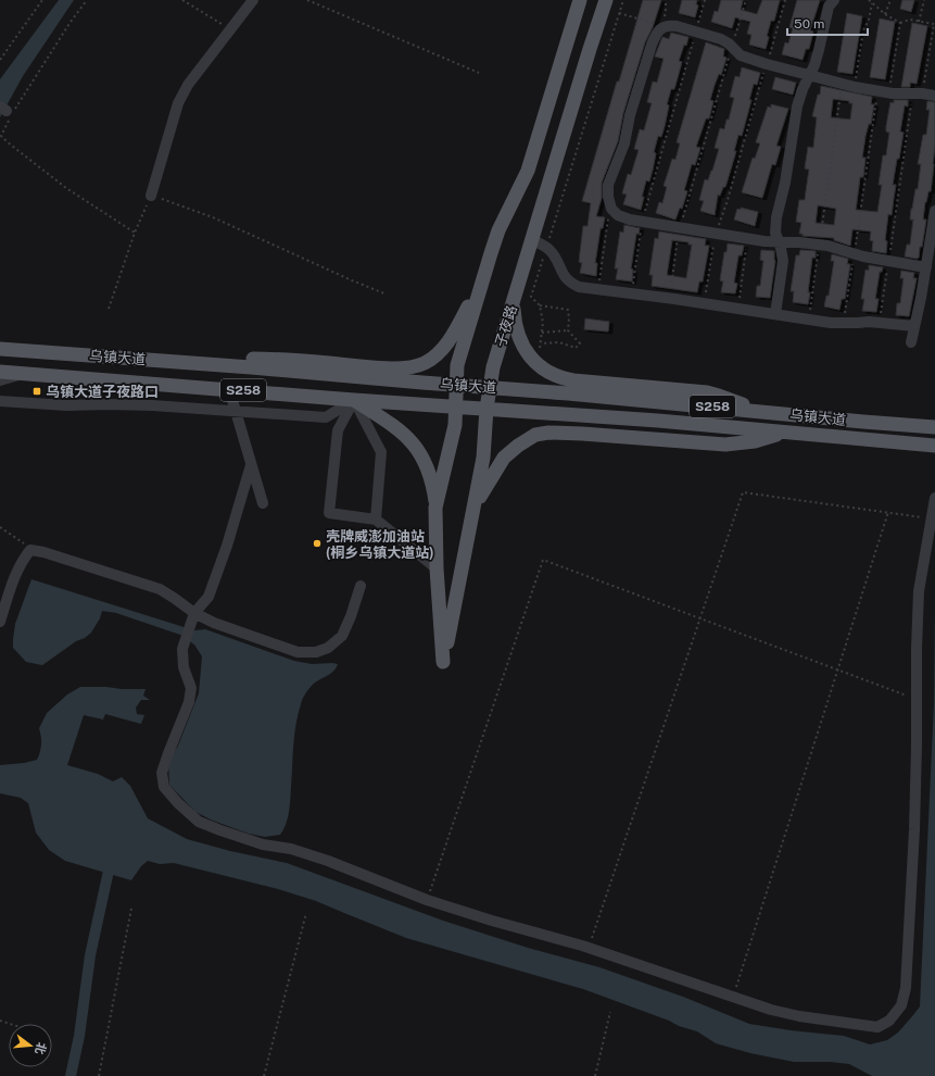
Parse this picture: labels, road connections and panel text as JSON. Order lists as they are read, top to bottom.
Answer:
{
  "streets": {
    "main road": ["子夜路", "乌镇大道", "S258"]
  },
  "crossings": [
    ["子夜路", "乌镇大道"]
  ],
  "places": {
    "transit": ["乌镇大道子夜路口"],
    "other": ["壳牌威澎加油站 (桐乡乌镇大道站)"]
  },
  "scale_bar": "50 m",
  "north": "right"
}
